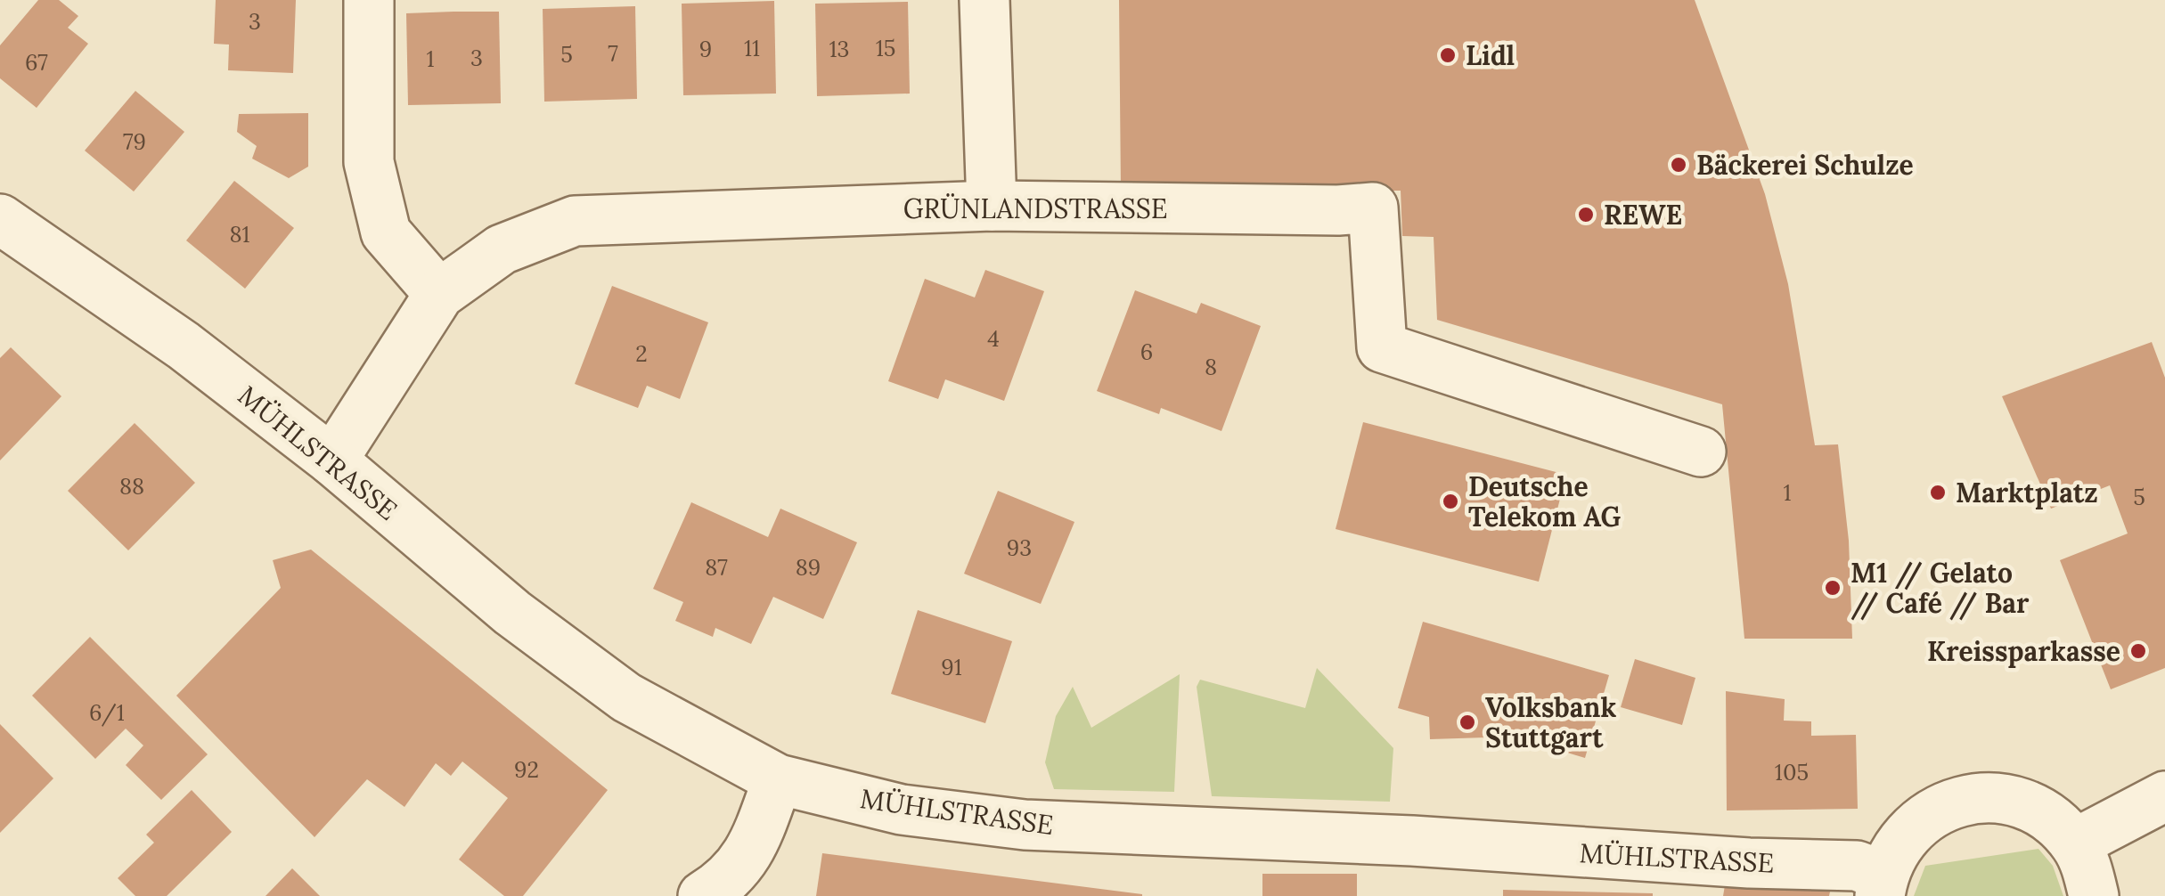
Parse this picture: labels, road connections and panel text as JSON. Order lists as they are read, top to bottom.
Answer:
{
  "streets": {
    "street": ["GRÜNLANDSTRASSE", "MÜHLSTRASSE"]
  },
  "crossings": [
    ["GRÜNLANDSTRASSE", "MÜHLSTRASSE"]
  ],
  "places": [
    "Lidl",
    "Bäckerei Schulze",
    "REWE",
    "Marktplatz",
    "Deutsche Telekom AG",
    "M1 // Gelato // Café // Bar",
    "Kreissparkasse",
    "Volksbank Stuttgart"
  ],
  "house_numbers": [
    "3",
    "11",
    "15",
    "9",
    "13",
    "7",
    "5",
    "3",
    "1",
    "67",
    "79",
    "81",
    "4",
    "6",
    "2",
    "8",
    "88",
    "1",
    "5",
    "93",
    "87",
    "89",
    "91",
    "6/1",
    "92",
    "105"
  ]
}
